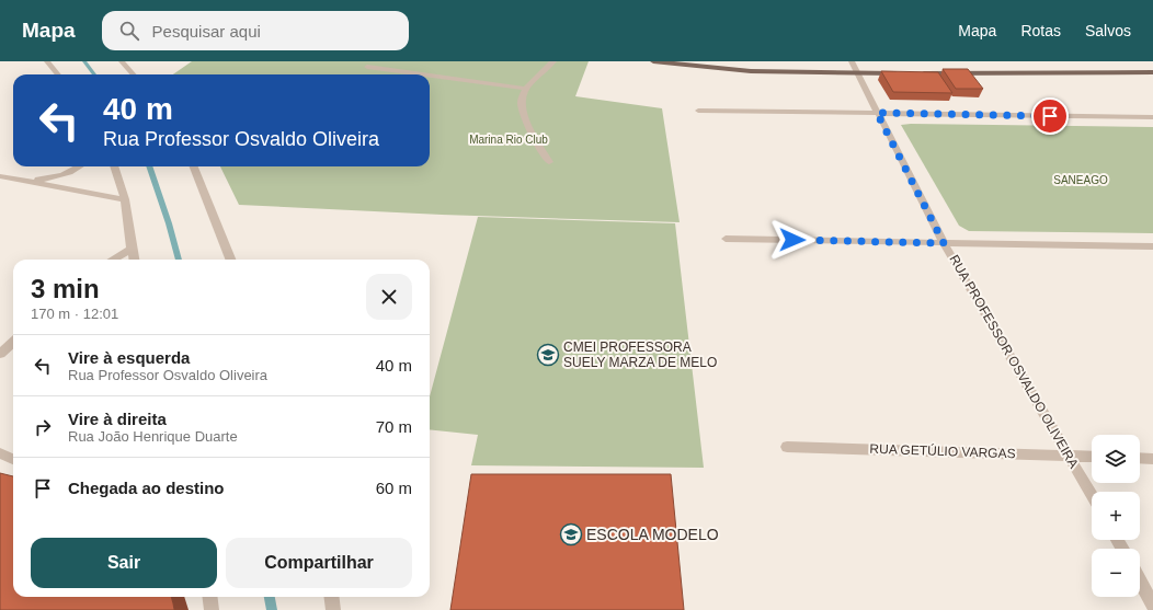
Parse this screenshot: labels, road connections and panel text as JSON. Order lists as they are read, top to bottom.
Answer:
{
  "streets": {
    "street": ["RUA PROFESSOR OSVALDO OLIVEIRA", "RUA GETÚLIO VARGAS"]
  },
  "crossings": [
    ["RUA PROFESSOR OSVALDO OLIVEIRA", "RUA GETÚLIO VARGAS"]
  ],
  "parks": ["Marina Rio Club", "SANEAGO"],
  "places": {
    "school or university": ["CMEI PROFESSORA SUELY MARZA DE MELO", "ESCOLA MODELO"]
  },
  "page": {
    "header": "Mapa",
    "search": "Pesquisar aqui",
    "nav": ["Mapa", "Rotas", "Salvos"],
    "turn": ["40 m", "Rua Professor Osvaldo Oliveira"],
    "heading": ["3 min", "170 m · 12:01"],
    "list": [
      {
        "name": "Vire à esquerda",
        "note": "Rua Professor Osvaldo Oliveira",
        "value": "40 m"
      },
      {
        "name": "Vire à direita",
        "note": "Rua João Henrique Duarte",
        "value": "70 m"
      },
      {
        "name": "Chegada ao destino",
        "value": "60 m"
      }
    ],
    "map_buttons": ["+", "−"],
    "buttons": ["Sair", "Compartilhar"]
  }
}
